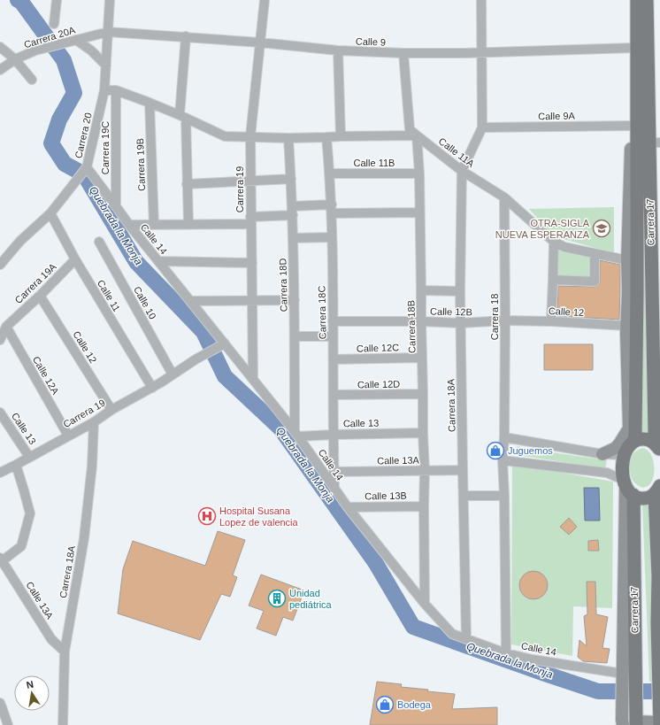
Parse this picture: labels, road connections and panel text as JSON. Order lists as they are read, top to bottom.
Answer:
{
  "streets": {
    "main road": ["Carrera 17"],
    "street": [
      "Carrera 20A",
      "Calle 9",
      "Calle 9A",
      "Carrera 20",
      "Carrera 19C",
      "Calle 11A",
      "Calle 11B",
      "Carrera 19B",
      "Carrera 19",
      "Calle 14",
      "Carrera 19A",
      "Carrera 18D",
      "Calle 11",
      "Calle 10",
      "Calle 12B",
      "Calle 12",
      "Carrera 18C",
      "Carrera 18",
      "Carrera 18B",
      "Calle 12C",
      "Calle 12A",
      "Calle 12D",
      "Carrera 18A",
      "Calle 13",
      "Calle 13A",
      "Calle 13B"
    ]
  },
  "crossings": [
    ["Carrera 20A", "Calle 9"],
    ["Carrera 20A", "Carrera 20"],
    ["Calle 9", "Carrera 20"],
    ["Calle 9", "Carrera 19"],
    ["Calle 9", "Carrera 18B"],
    ["Carrera 20", "Calle 14"],
    ["Carrera 20", "Calle 11"],
    ["Carrera 19C", "Calle 14"],
    ["Calle 11A", "Carrera 18"],
    ["Calle 11A", "Carrera 18B"],
    ["Calle 11A", "Carrera 18A"],
    ["Calle 11B", "Carrera 18C"],
    ["Calle 11B", "Carrera 18B"],
    ["Carrera 19", "Calle 14"],
    ["Carrera 19", "Calle 11"],
    ["Carrera 19", "Calle 10"],
    ["Carrera 19", "Calle 12"],
    ["Carrera 19", "Calle 12A"],
    ["Carrera 19", "Carrera 18A"],
    ["Carrera 19", "Calle 13"],
    ["Carrera 17", "Calle 14"],
    ["Calle 14", "Carrera 18D"],
    ["Calle 14", "Carrera 18C"],
    ["Calle 14", "Carrera 18B"],
    ["Calle 14", "Carrera 18A"],
    ["Calle 14", "Calle 13"],
    ["Calle 14", "Calle 13B"],
    ["Carrera 19A", "Calle 11"],
    ["Carrera 19A", "Calle 12"],
    ["Carrera 19A", "Calle 12A"],
    ["Carrera 18D", "Calle 13"],
    ["Calle 12B", "Calle 12"],
    ["Calle 12B", "Carrera 18C"],
    ["Calle 12B", "Carrera 18"],
    ["Calle 12B", "Carrera 18B"],
    ["Calle 12B", "Carrera 18A"],
    ["Calle 12", "Carrera 18"],
    ["Carrera 18C", "Calle 12C"],
    ["Carrera 18C", "Calle 12D"],
    ["Carrera 18C", "Calle 13"],
    ["Carrera 18C", "Calle 13A"],
    ["Carrera 18B", "Calle 12C"],
    ["Carrera 18B", "Calle 12D"],
    ["Carrera 18B", "Calle 13"],
    ["Carrera 18B", "Calle 13A"],
    ["Carrera 18B", "Calle 13B"],
    ["Carrera 18A", "Calle 13A"]
  ],
  "water": ["Quebrada la Monja"],
  "places": {
    "school or university": ["OTRA-SIGLA NUEVA ESPERANZA"],
    "shop": ["Juguemos", "Bodega"],
    "hospital": ["Hospital Susana Lopez de valencia"],
    "building": ["Unidad pediátrica"]
  },
  "north": "top"
}
